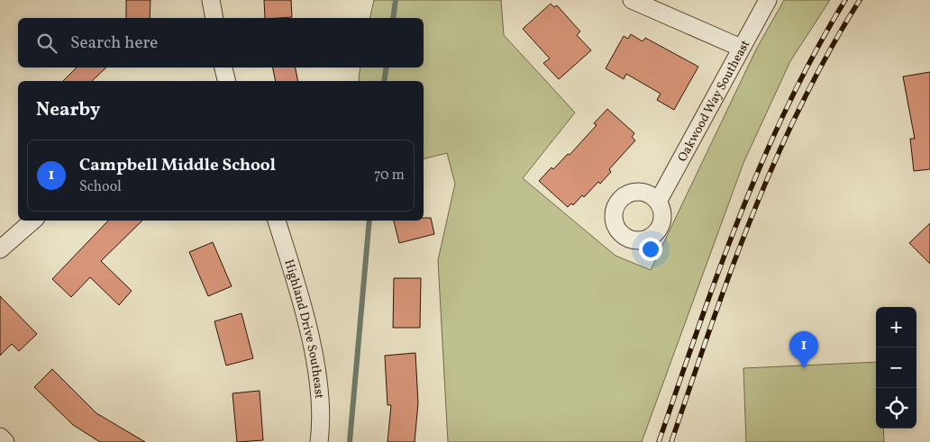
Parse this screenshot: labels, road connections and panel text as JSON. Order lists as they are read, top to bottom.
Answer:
{
  "streets": {
    "street": ["Oakwood Way Southeast", "Highland Drive Southeast"]
  },
  "page": {
    "search": "Search here",
    "heading": "Nearby",
    "list": [
      {
        "mark": "1",
        "name": "Campbell Middle School",
        "note": "School",
        "value": "70 m"
      }
    ],
    "map_buttons": ["+", "−"],
    "pins": "1"
  }
}
